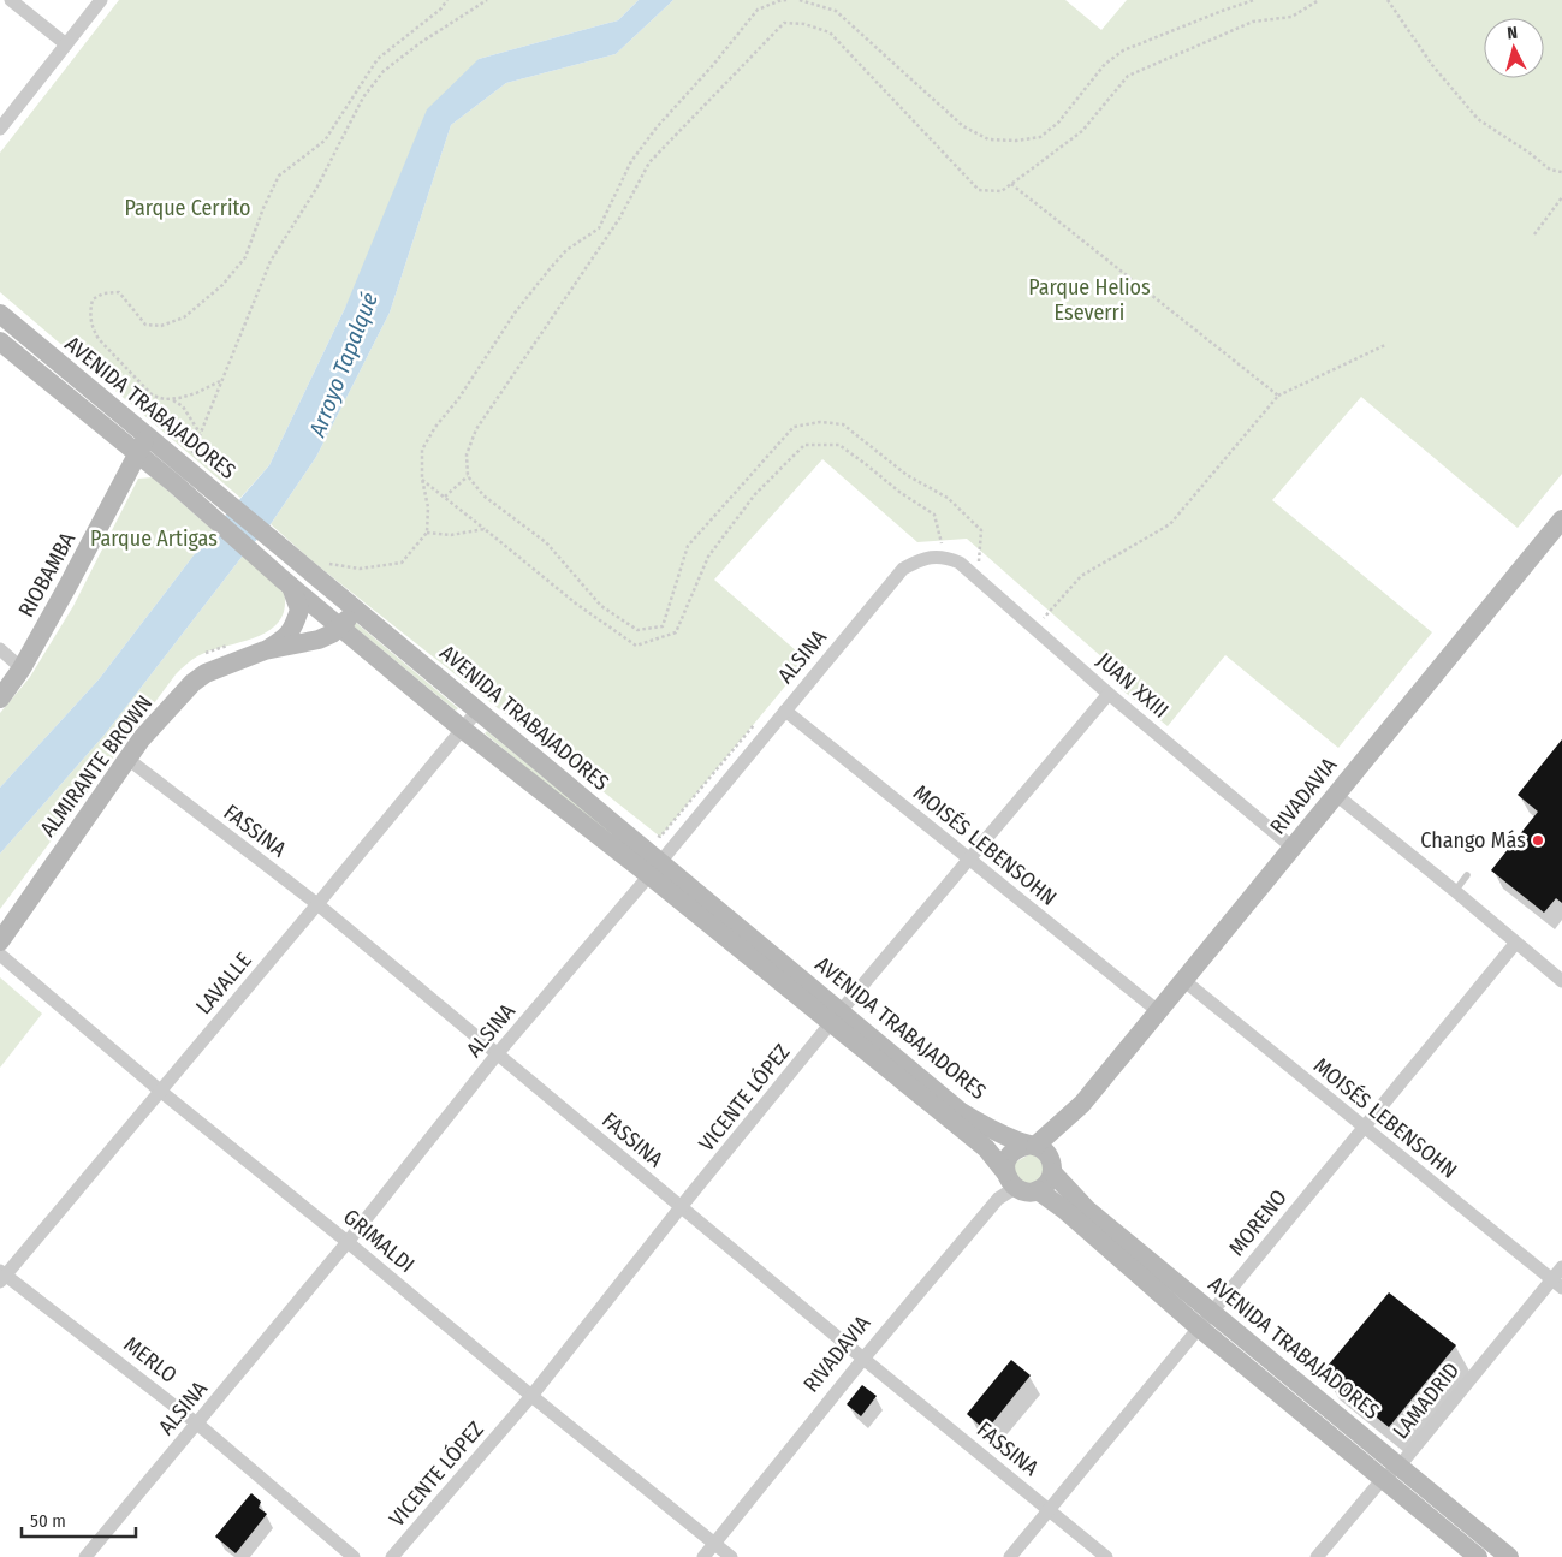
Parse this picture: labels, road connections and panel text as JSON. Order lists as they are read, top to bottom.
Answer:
{
  "streets": {
    "main road": [
      "AVENIDA TRABAJADORES",
      "RIOBAMBA",
      "ALMIRANTE BROWN",
      "RIVADAVIA"
    ],
    "street": [
      "ALSINA",
      "JUAN XXIII",
      "FASSINA",
      "MOISÉS LEBENSOHN",
      "LAVALLE",
      "VICENTE LÓPEZ",
      "MORENO",
      "GRIMALDI",
      "MERLO",
      "LAMADRID"
    ]
  },
  "crossings": [
    ["AVENIDA TRABAJADORES", "RIOBAMBA"],
    ["AVENIDA TRABAJADORES", "ALSINA"],
    ["AVENIDA TRABAJADORES", "ALMIRANTE BROWN"],
    ["AVENIDA TRABAJADORES", "RIVADAVIA"],
    ["AVENIDA TRABAJADORES", "LAVALLE"],
    ["AVENIDA TRABAJADORES", "VICENTE LÓPEZ"],
    ["AVENIDA TRABAJADORES", "MORENO"],
    ["AVENIDA TRABAJADORES", "LAMADRID"],
    ["ALSINA", "JUAN XXIII"],
    ["ALSINA", "FASSINA"],
    ["ALSINA", "MOISÉS LEBENSOHN"],
    ["ALSINA", "GRIMALDI"],
    ["ALSINA", "MERLO"],
    ["JUAN XXIII", "RIVADAVIA"],
    ["JUAN XXIII", "VICENTE LÓPEZ"],
    ["ALMIRANTE BROWN", "FASSINA"],
    ["RIVADAVIA", "FASSINA"],
    ["RIVADAVIA", "MOISÉS LEBENSOHN"],
    ["RIVADAVIA", "GRIMALDI"],
    ["FASSINA", "LAVALLE"],
    ["FASSINA", "VICENTE LÓPEZ"],
    ["FASSINA", "MORENO"],
    ["MOISÉS LEBENSOHN", "VICENTE LÓPEZ"],
    ["MOISÉS LEBENSOHN", "MORENO"],
    ["MOISÉS LEBENSOHN", "LAMADRID"],
    ["LAVALLE", "GRIMALDI"],
    ["LAVALLE", "MERLO"],
    ["VICENTE LÓPEZ", "GRIMALDI"]
  ],
  "water": ["Arroyo Tapalqué"],
  "parks": ["Parque Cerrito", "Parque Helios Eseverri", "Parque Artigas"],
  "places": ["Chango Más"],
  "scale_bar": "50 m",
  "north": "top"
}
